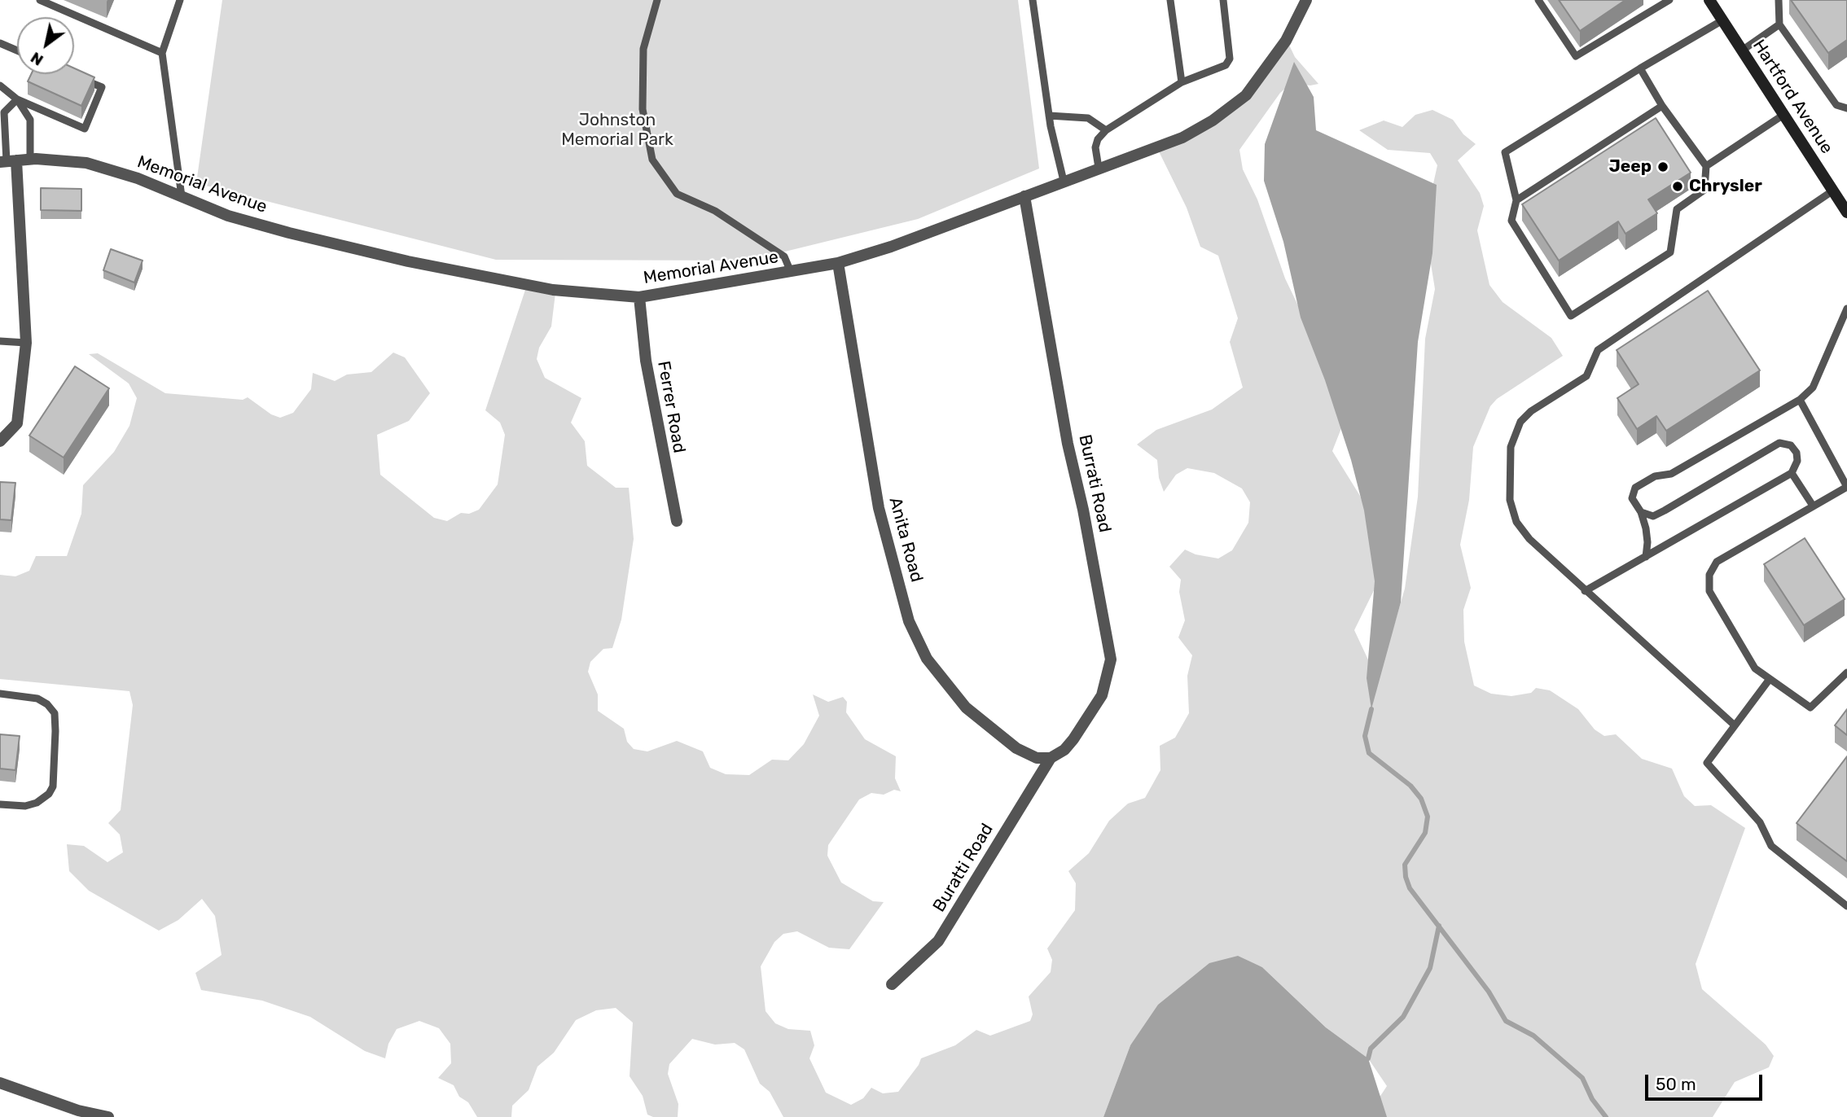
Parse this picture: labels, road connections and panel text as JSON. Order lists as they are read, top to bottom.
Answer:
{
  "streets": {
    "main road": ["Hartford Avenue"],
    "street": [
      "Memorial Avenue",
      "Ferrer Road",
      "Burrati Road",
      "Anita Road",
      "Buratti Road"
    ]
  },
  "crossings": [
    ["Memorial Avenue", "Ferrer Road"],
    ["Memorial Avenue", "Burrati Road"],
    ["Memorial Avenue", "Anita Road"],
    ["Burrati Road", "Anita Road"],
    ["Burrati Road", "Buratti Road"],
    ["Anita Road", "Buratti Road"]
  ],
  "parks": ["Johnston Memorial Park"],
  "places": ["Jeep", "Chrysler"],
  "scale_bar": "50 m",
  "north": "bottom left"
}
